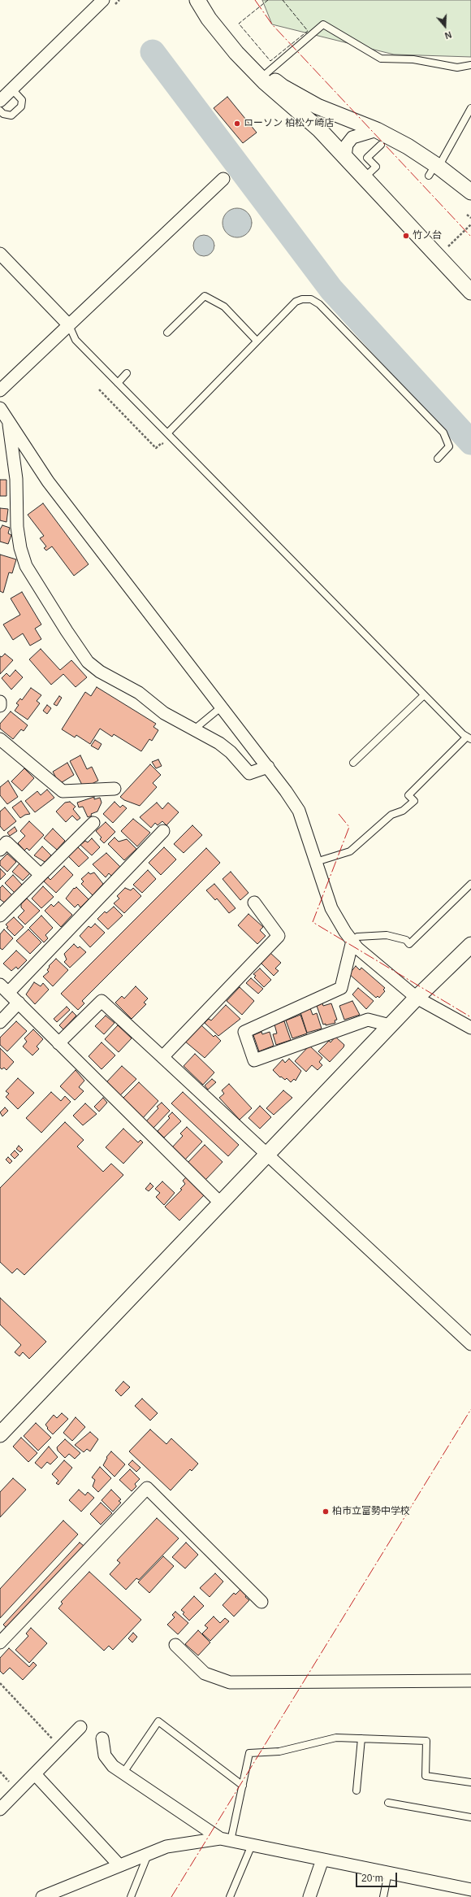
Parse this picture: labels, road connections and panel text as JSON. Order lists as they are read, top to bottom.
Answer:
{
  "places": ["ローソン 柏松ケ崎店", "竹ノ台", "柏市立富勢中学校"],
  "scale_bar": "20 m",
  "north": "bottom"
}
